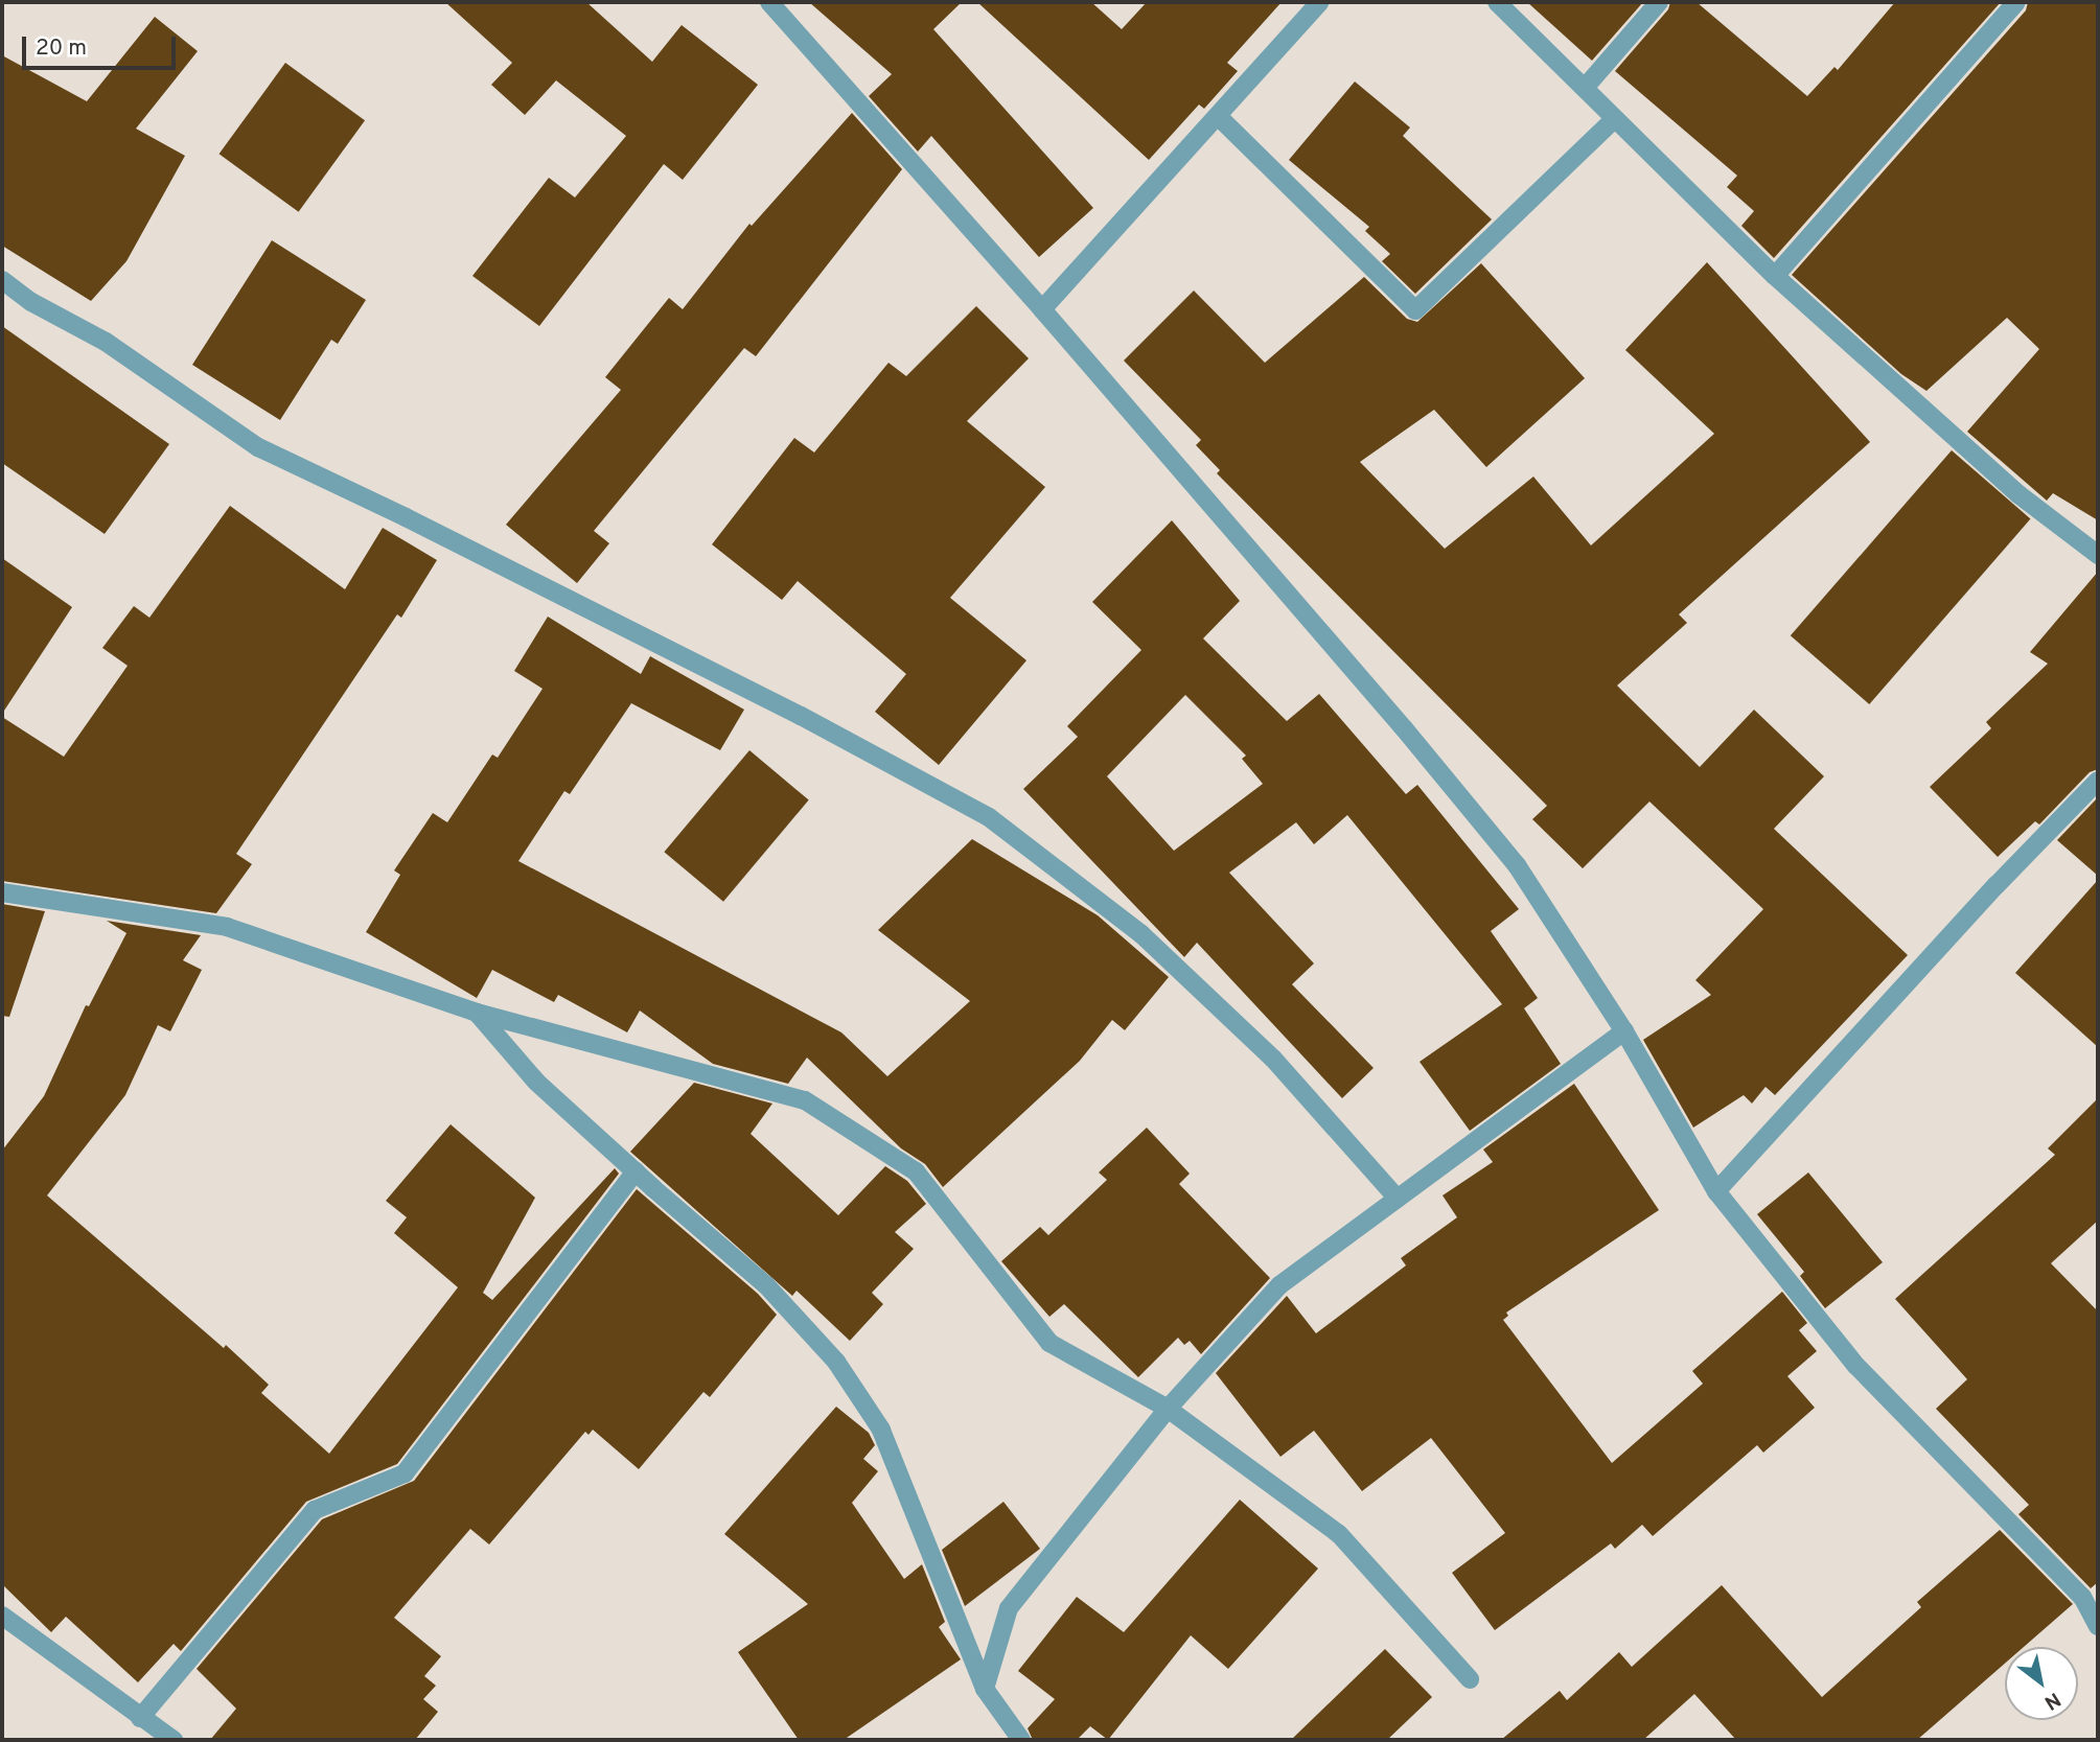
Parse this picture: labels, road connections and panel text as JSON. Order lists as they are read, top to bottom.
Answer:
{
  "scale_bar": "20 m",
  "north": "bottom right"
}
